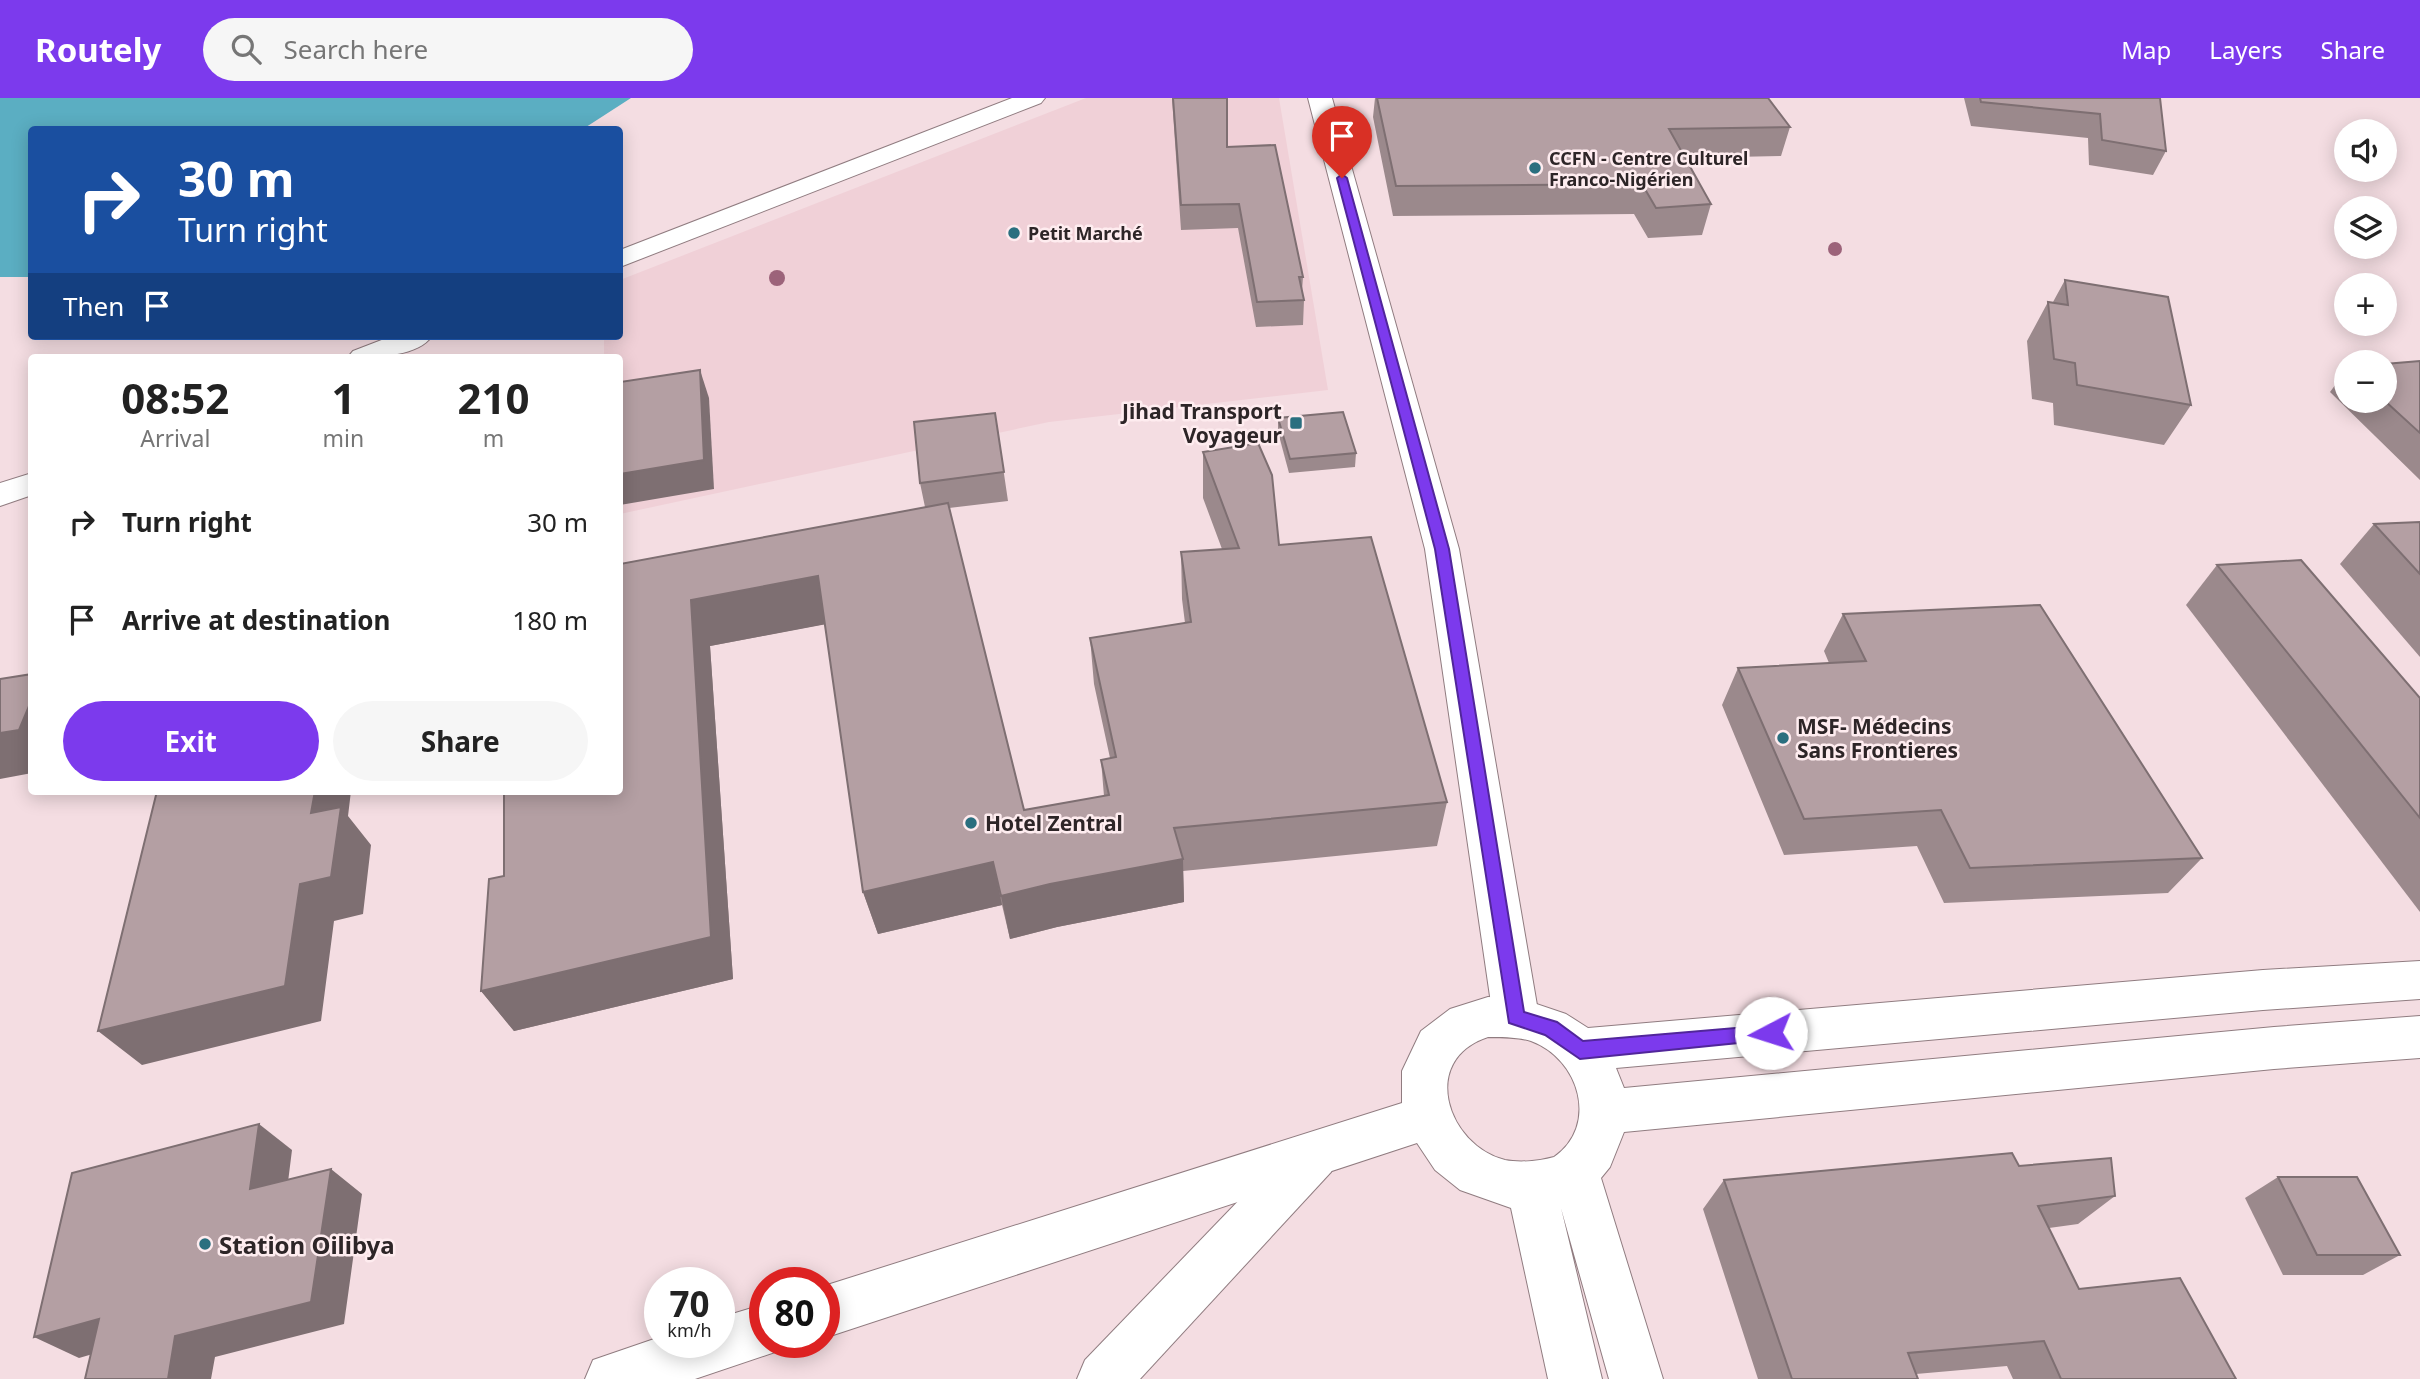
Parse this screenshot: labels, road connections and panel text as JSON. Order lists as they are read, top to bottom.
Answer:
{
  "places": {
    "other": [
      "CCFN - Centre Culturel Franco-Nigérien",
      "Petit Marché",
      "MSF- Médecins Sans Frontieres",
      "Hotel Zentral",
      "Station Oilibya"
    ],
    "transit": ["Jihad Transport Voyageur"]
  },
  "page": {
    "header": "Routely",
    "search": "Search here",
    "nav": ["Map", "Layers", "Share"],
    "map_buttons": ["+", "−"],
    "turn": ["30 m", "Turn right"],
    "then": "Then",
    "eta": [
      "08:52",
      "Arrival",
      "1",
      "min",
      "210",
      "m"
    ],
    "list": [
      {
        "name": "Turn right",
        "value": "30 m"
      },
      {
        "name": "Arrive at destination",
        "value": "180 m"
      }
    ],
    "buttons": ["Exit", "Share"],
    "speed": "70 km/h",
    "limit": "80"
  }
}
